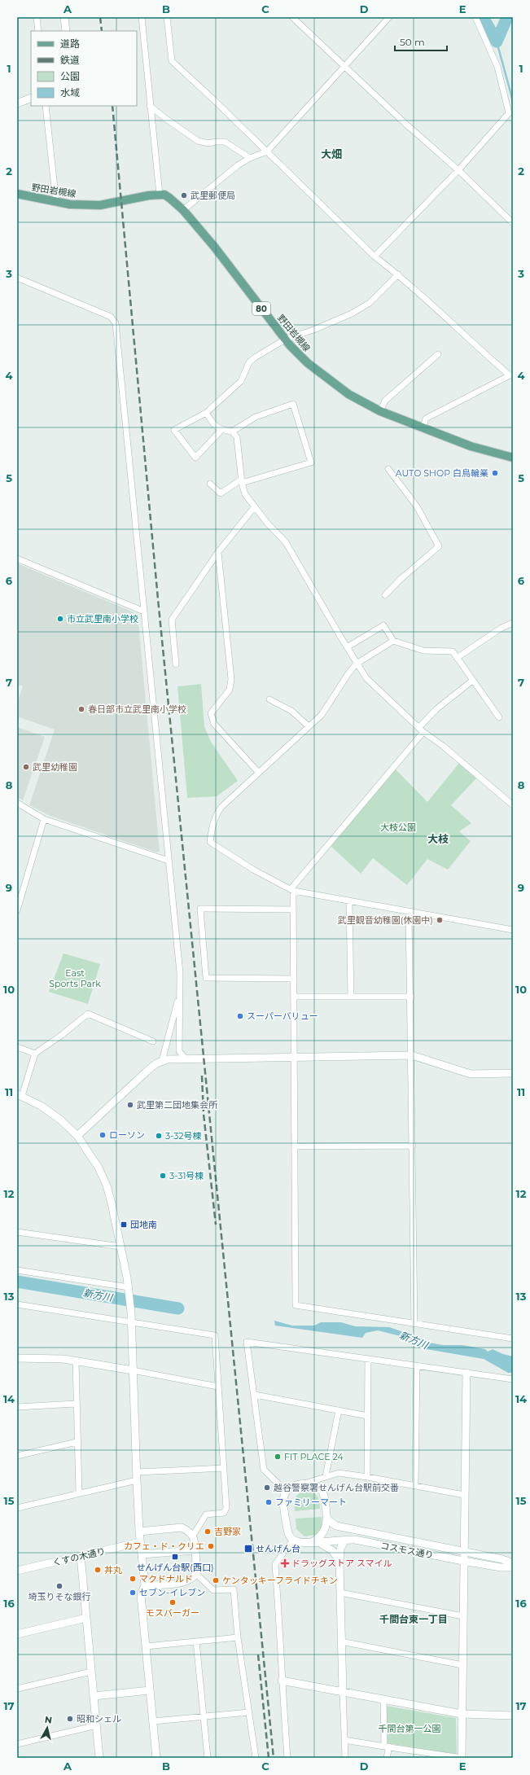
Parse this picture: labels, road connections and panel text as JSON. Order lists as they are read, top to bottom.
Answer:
{
  "streets": {
    "main road": ["野田岩槻線", "80"],
    "street": ["コスモス通り", "くすの木通り"]
  },
  "districts": ["大畑", "大枝", "千間台東一丁目"],
  "water": ["新方川"],
  "parks": ["大枝公園", "East Sports Park", "千間台第一公園"],
  "places": {
    "other": [
      "武里郵便局",
      "AUTO SHOP 白鳥輪業",
      "市立武里南小学校",
      "春日部市立武里南小学校",
      "武里幼稚園",
      "武里観音幼稚園(休園中)",
      "スーパーバリュー",
      "武里第二団地集会所",
      "ローソン",
      "3-32号棟",
      "3-31号棟",
      "FIT PLACE 24",
      "越谷警察署せんげん台駅前交番",
      "ファミリーマート",
      "吉野家",
      "カフェ・ド・クリエ",
      "丼丸",
      "マクドナルド",
      "ケンタッキーフライドチキン",
      "埼玉りそな銀行",
      "セブン-イレブン",
      "モスバーガー",
      "昭和シェル"
    ],
    "transit": ["団地南", "せんげん台", "せんげん台駅(西口)"],
    "health": ["ドラッグストア スマイル"]
  },
  "legend": [
    "道路",
    "鉄道",
    "公園",
    "水域"
  ],
  "scale_bar": "50 m",
  "north": "top",
  "grid": {
    "columns": [
      "A",
      "B",
      "C",
      "D",
      "E"
    ],
    "rows": [
      "1",
      "2",
      "3",
      "4",
      "5",
      "6",
      "7",
      "8",
      "9",
      "10",
      "11",
      "12",
      "13",
      "14",
      "15",
      "16",
      "17"
    ]
  }
}
